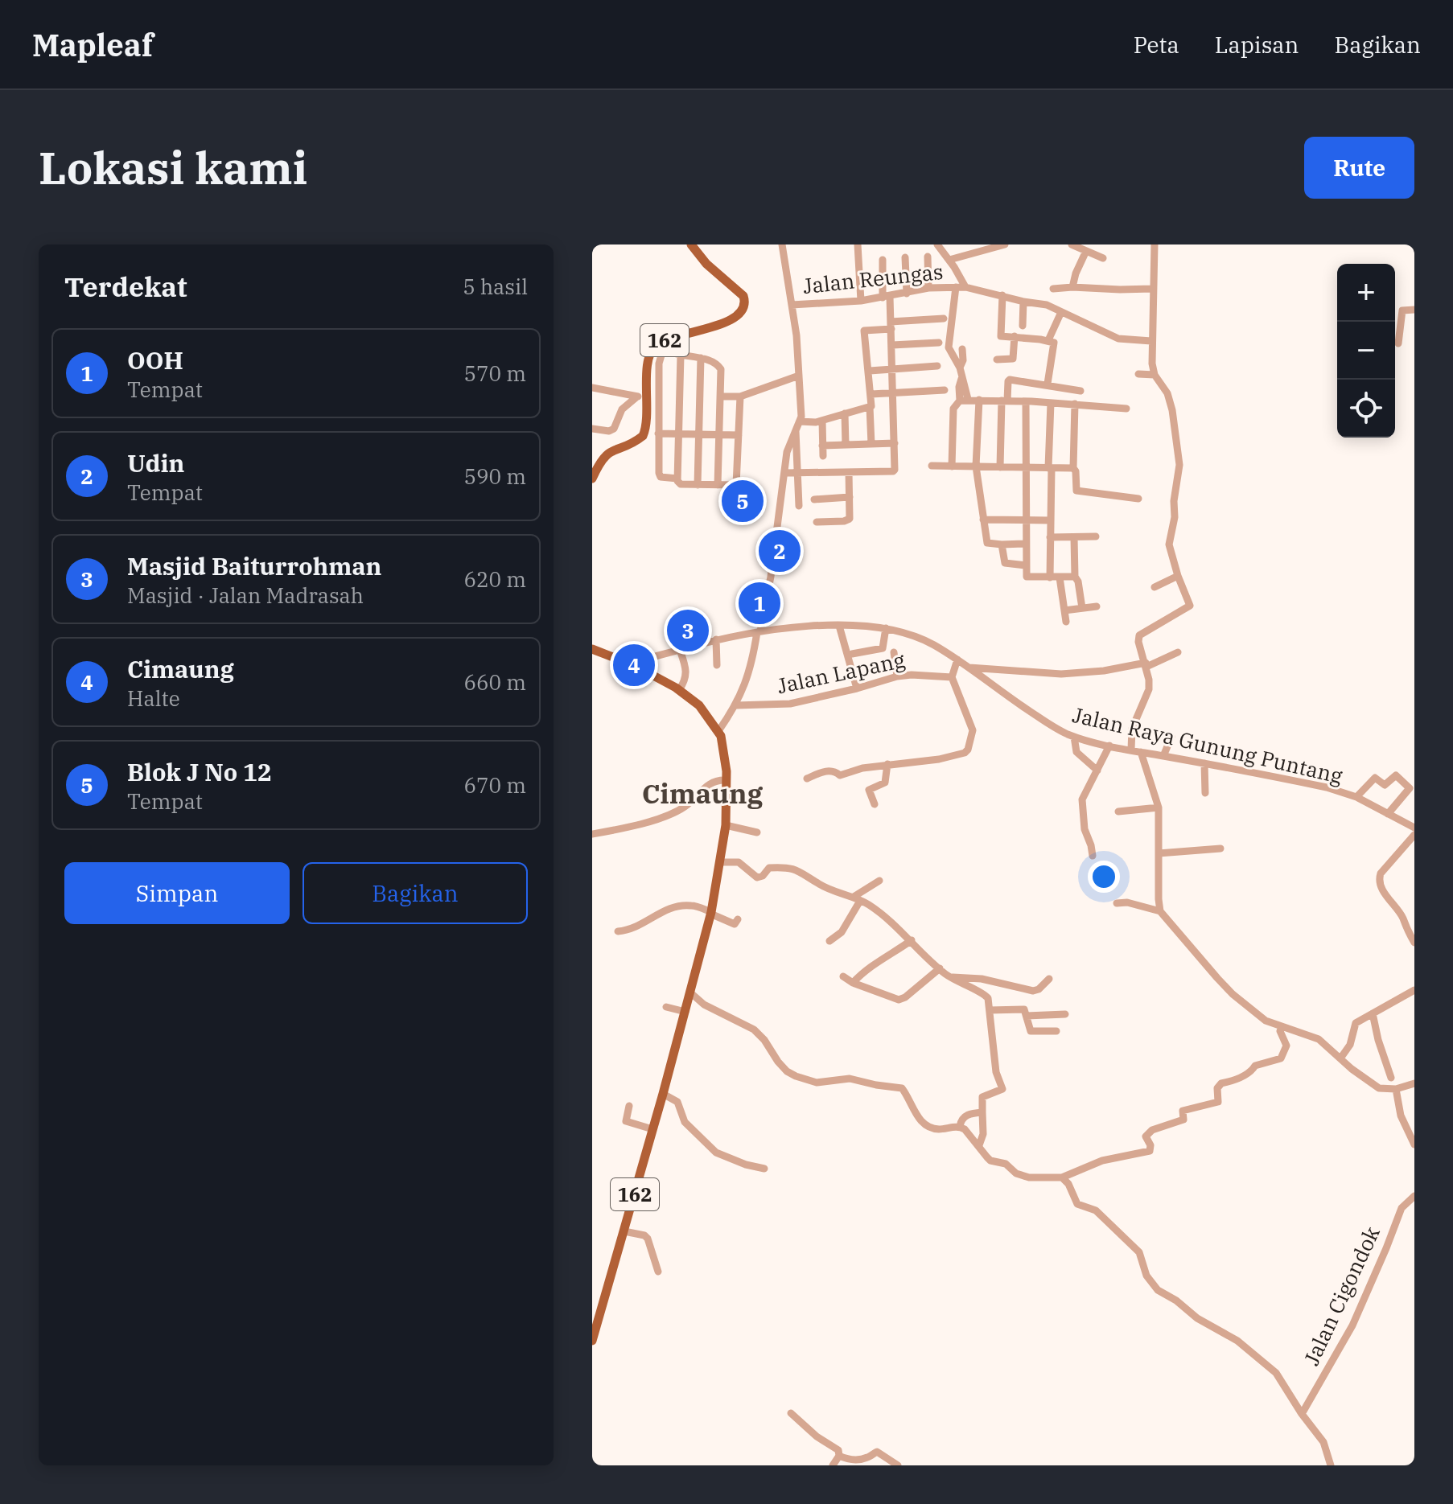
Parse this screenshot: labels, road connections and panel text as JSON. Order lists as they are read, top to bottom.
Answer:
{
  "streets": {
    "main road": ["162"],
    "street": [
      "Jalan Reungas",
      "Jalan Lapang",
      "Jalan Raya Gunung Puntang",
      "Jalan Cigondok"
    ]
  },
  "crossings": [
    ["162", "Jalan Raya Gunung Puntang"]
  ],
  "districts": ["Cimaung"],
  "page": {
    "header": "Mapleaf",
    "nav": ["Peta", "Lapisan", "Bagikan"],
    "buttons": [
      "Rute",
      ["Simpan", "Bagikan"]
    ],
    "title": "Lokasi kami",
    "heading": ["Terdekat", "5 hasil"],
    "map_buttons": ["+", "−"],
    "list": [
      {
        "mark": "1",
        "name": "OOH",
        "note": "Tempat",
        "value": "570 m"
      },
      {
        "mark": "2",
        "name": "Udin",
        "note": "Tempat",
        "value": "590 m"
      },
      {
        "mark": "3",
        "name": "Masjid Baiturrohman",
        "note": "Masjid · Jalan Madrasah",
        "value": "620 m"
      },
      {
        "mark": "4",
        "name": "Cimaung",
        "note": "Halte",
        "value": "660 m"
      },
      {
        "mark": "5",
        "name": "Blok J No 12",
        "note": "Tempat",
        "value": "670 m"
      }
    ],
    "pins": [
      "5",
      "2",
      "1",
      "3",
      "4"
    ]
  }
}
